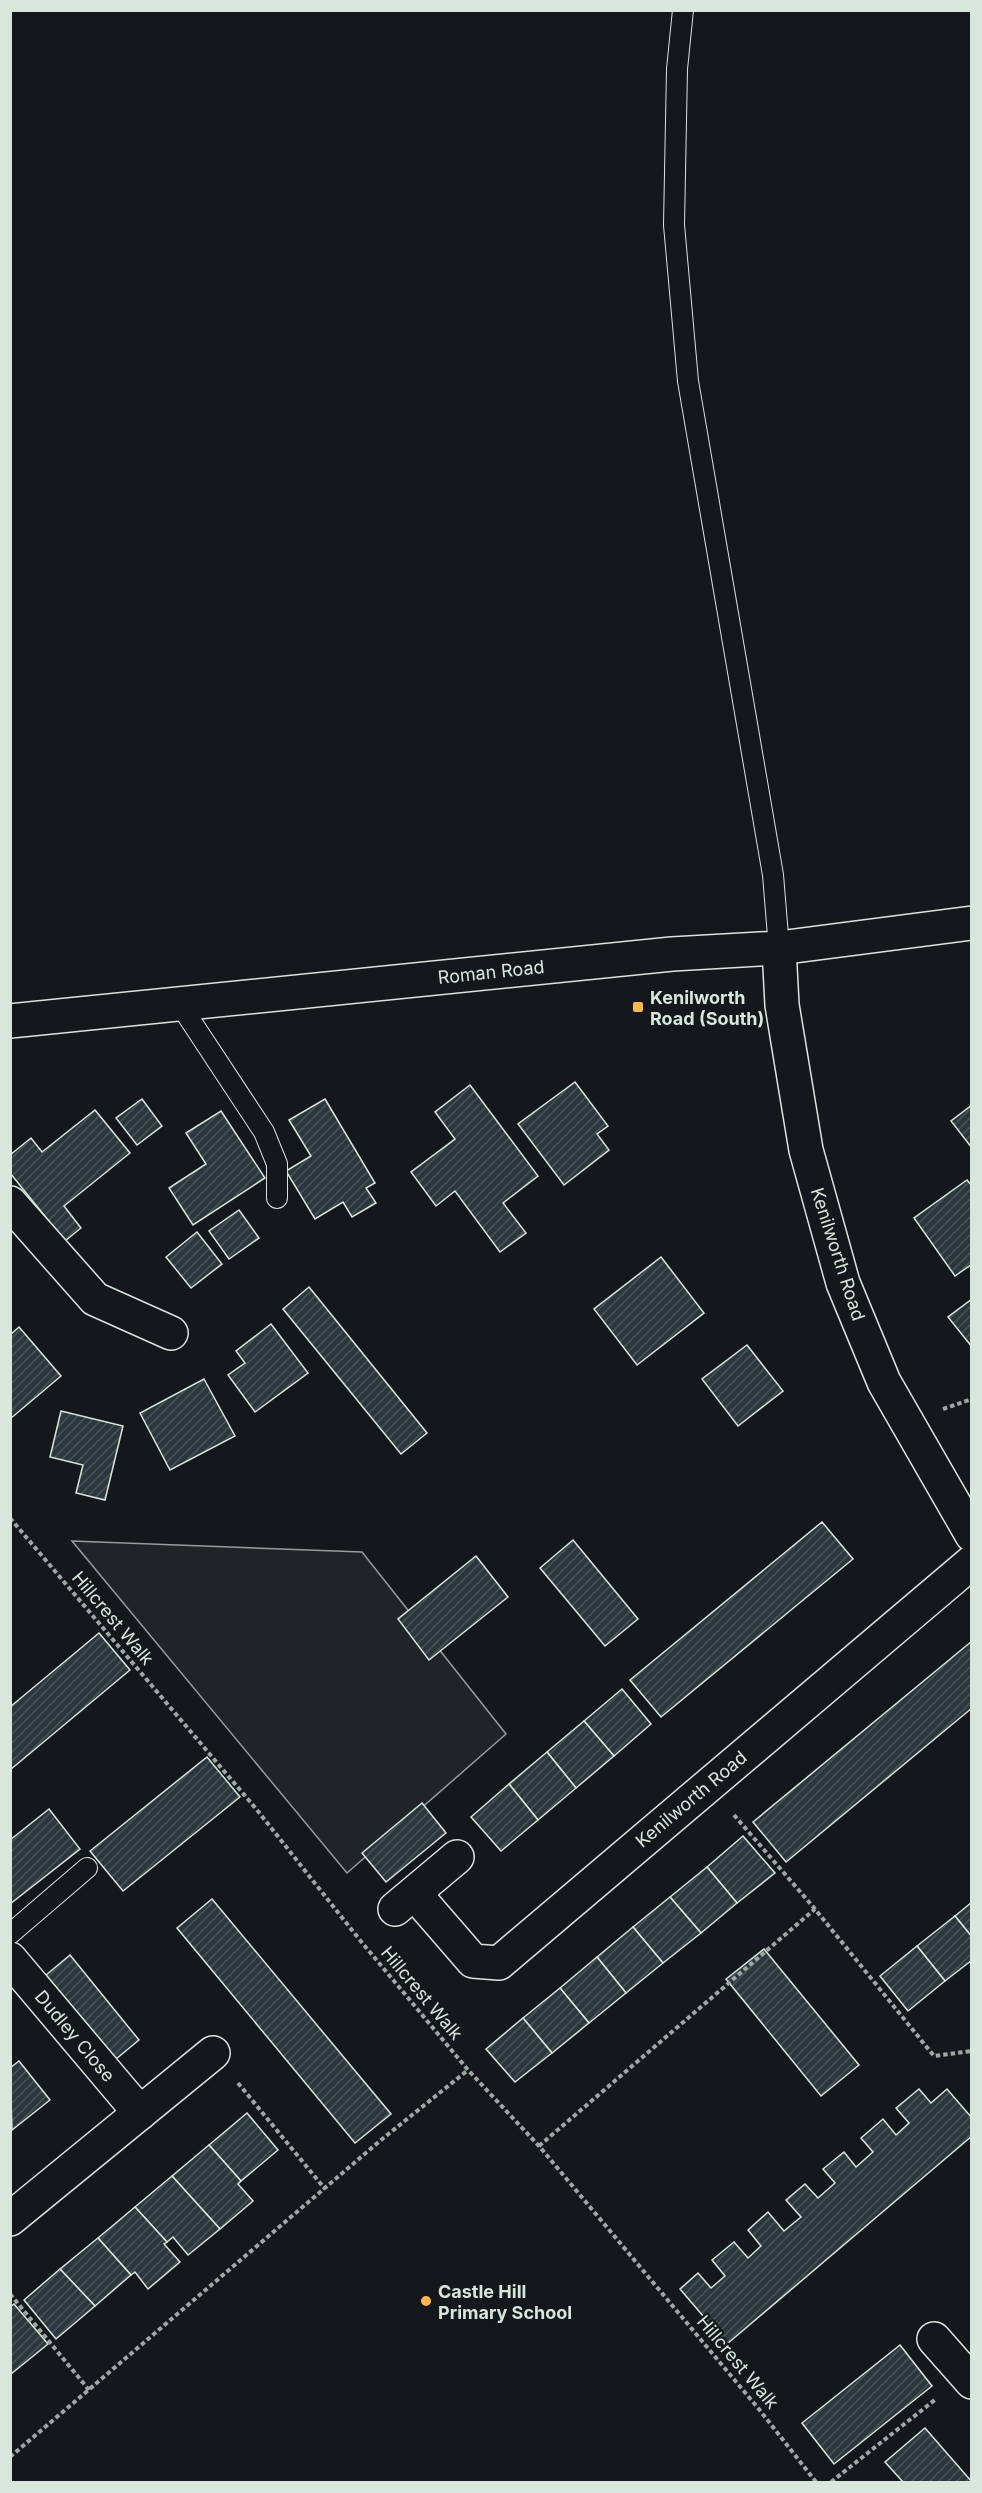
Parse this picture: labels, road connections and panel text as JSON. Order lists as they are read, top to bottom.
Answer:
{
  "streets": {
    "street": ["Roman Road", "Kenilworth Road", "Dudley Close"],
    "path": ["Hillcrest Walk"]
  },
  "crossings": [
    ["Roman Road", "Kenilworth Road"]
  ],
  "places": {
    "transit": ["Kenilworth Road (South)"],
    "other": ["Castle Hill Primary School"]
  }
}
